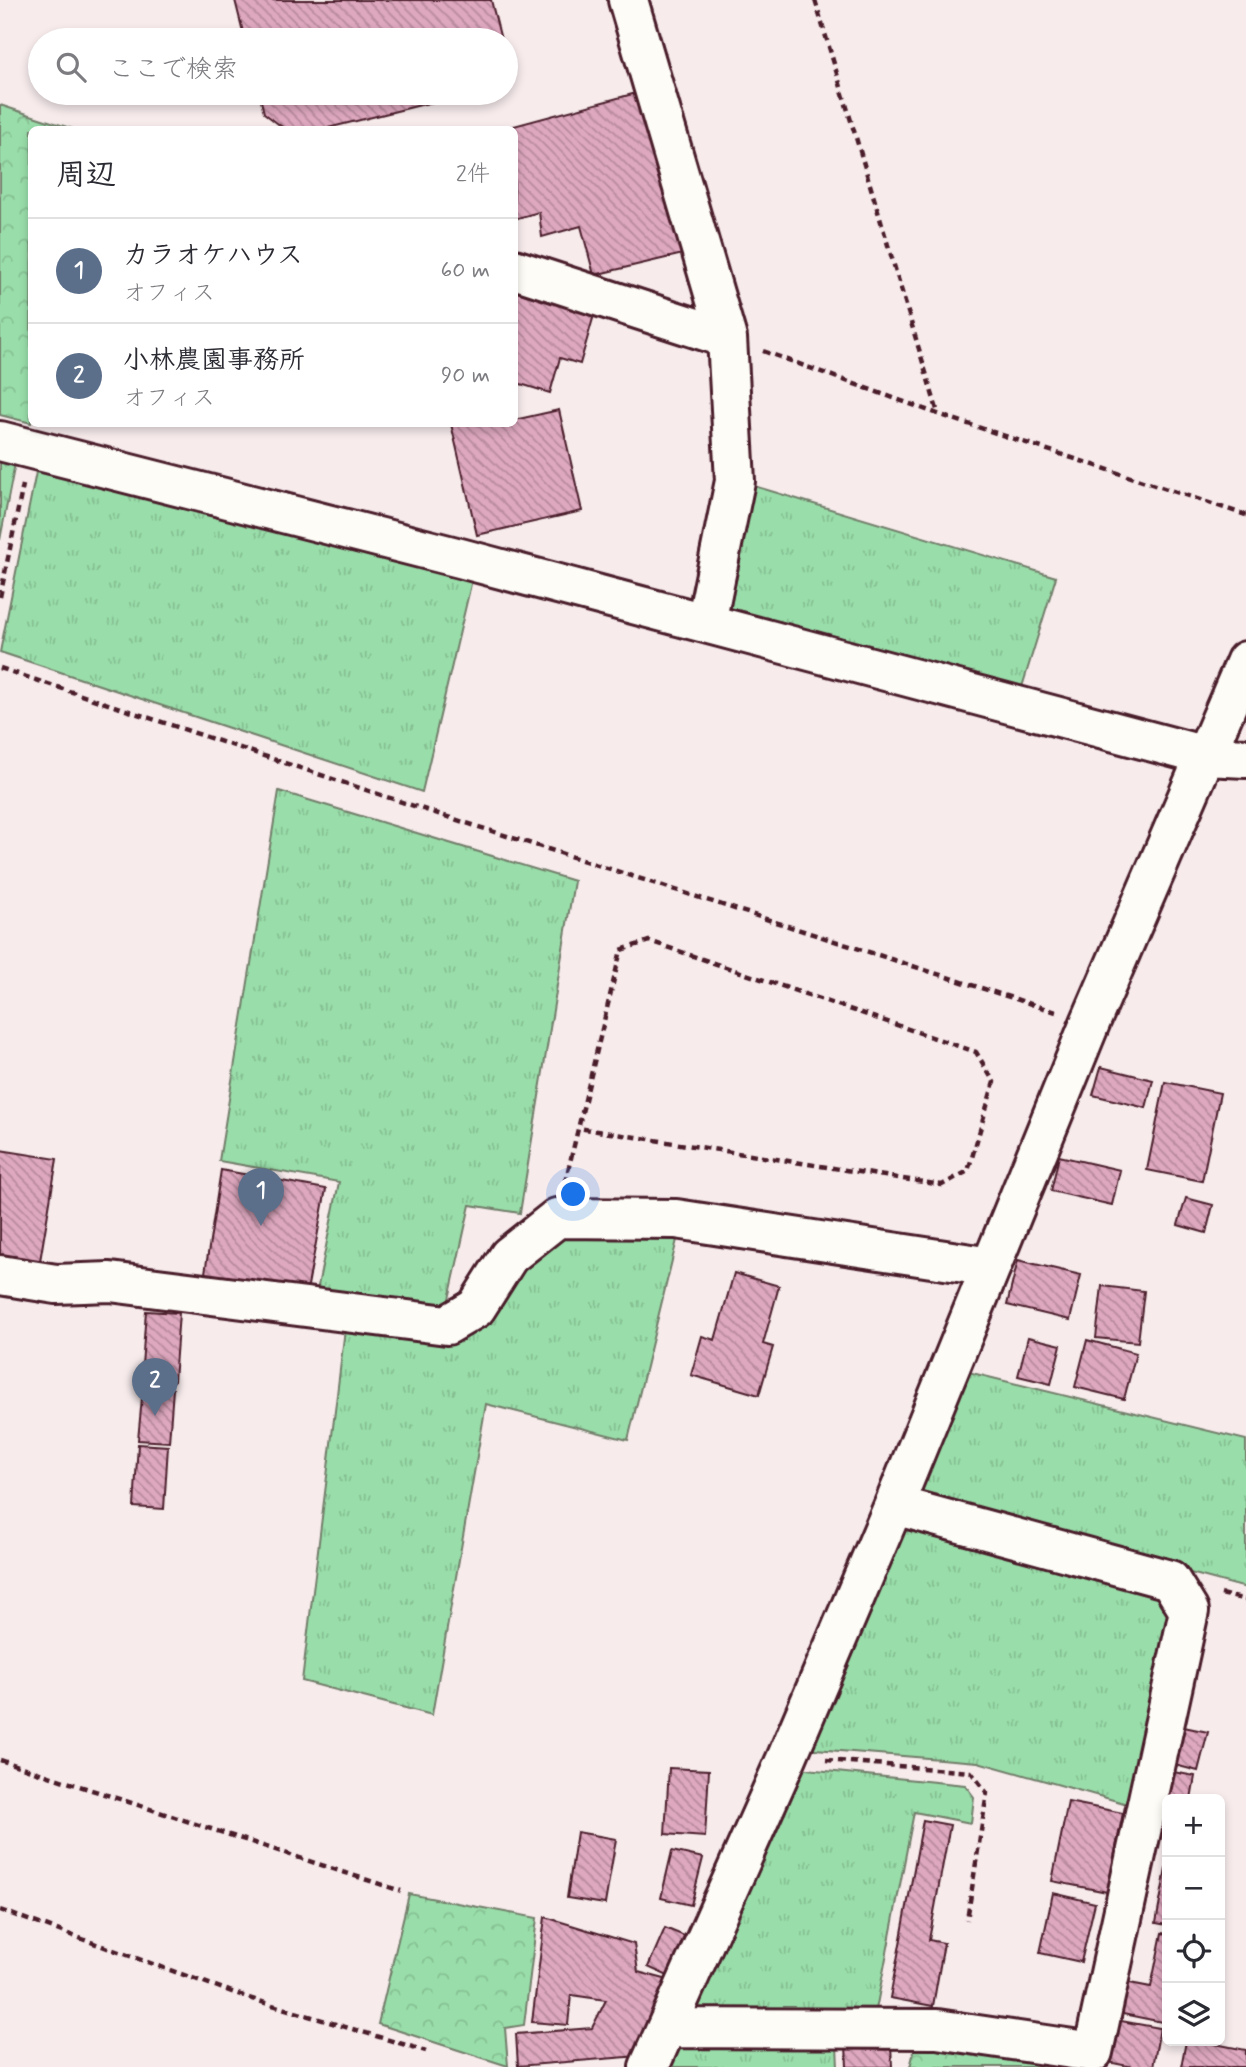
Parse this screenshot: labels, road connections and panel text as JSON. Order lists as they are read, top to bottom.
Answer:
{
  "page": {
    "search": "ここで検索",
    "heading": ["周辺", "2件"],
    "list": [
      {
        "mark": "1",
        "name": "カラオケハウス",
        "note": "オフィス",
        "value": "60 m"
      },
      {
        "mark": "2",
        "name": "小林農園事務所",
        "note": "オフィス",
        "value": "90 m"
      }
    ],
    "pins": ["1", "2"],
    "map_buttons": ["+", "−"]
  }
}
